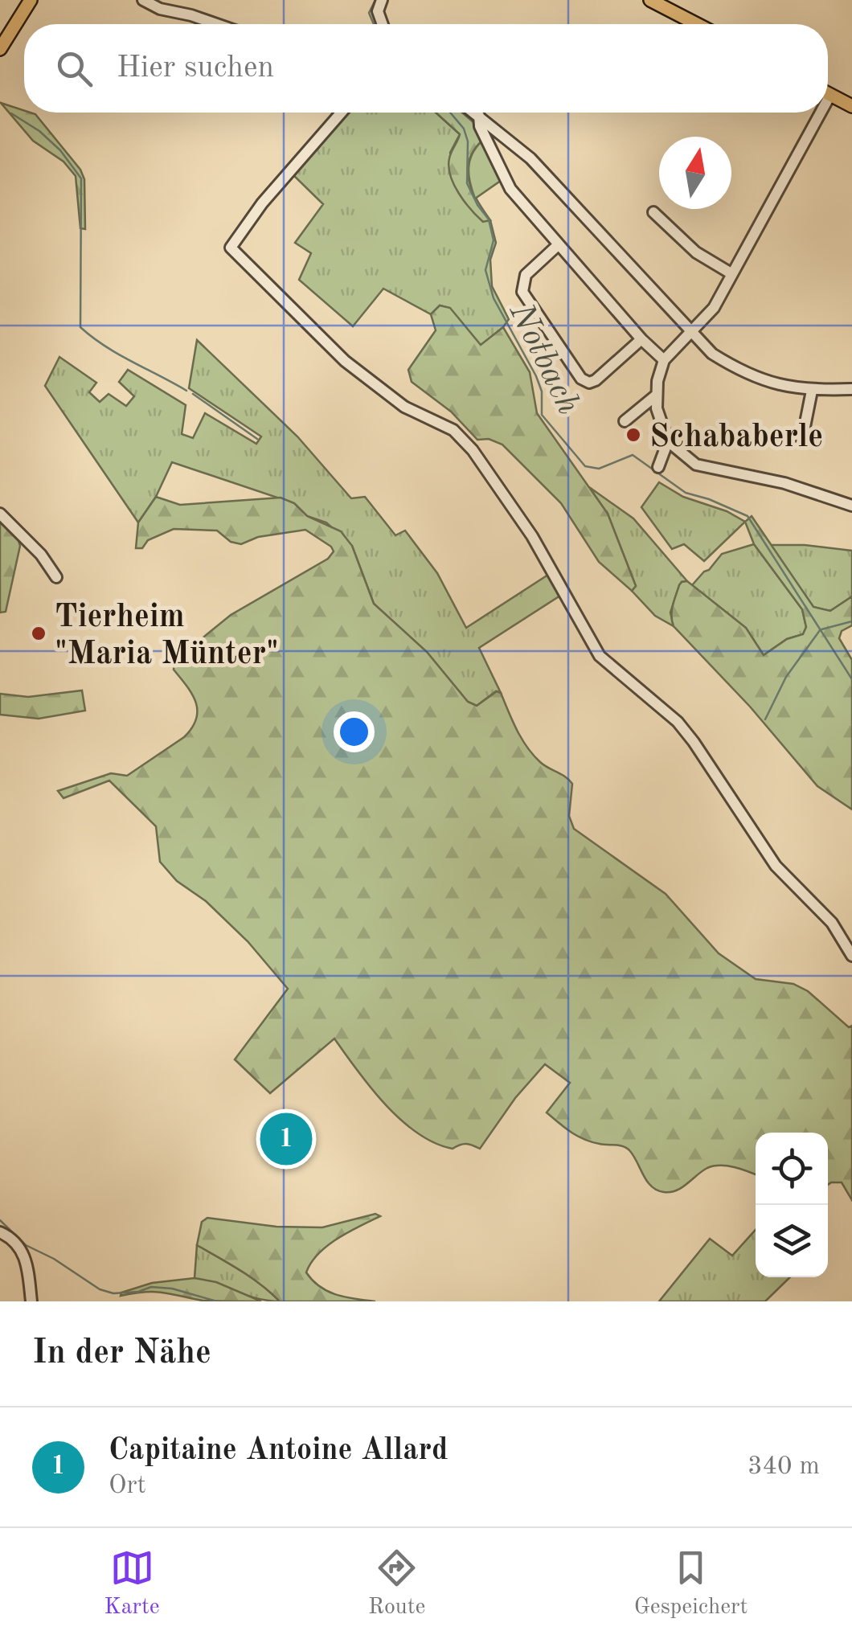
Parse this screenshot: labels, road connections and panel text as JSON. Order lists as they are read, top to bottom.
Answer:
{
  "water": ["Notbach"],
  "places": ["Schababerle", "Tierheim \"Maria Münter\""],
  "north": "top",
  "page": {
    "search": "Hier suchen",
    "pins": "1",
    "heading": "In der Nähe",
    "list": [
      {
        "mark": "1",
        "name": "Capitaine Antoine Allard",
        "note": "Ort",
        "value": "340 m"
      }
    ],
    "nav": ["Karte", "Route", "Gespeichert"]
  }
}
